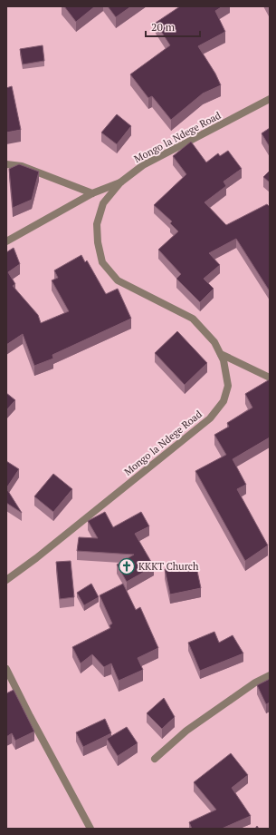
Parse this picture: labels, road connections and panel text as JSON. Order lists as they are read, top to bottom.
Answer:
{
  "streets": {
    "street": ["Mongo la Ndege Road"]
  },
  "places": {
    "church": ["KKKT Church"]
  },
  "scale_bar": "20 m"
}
